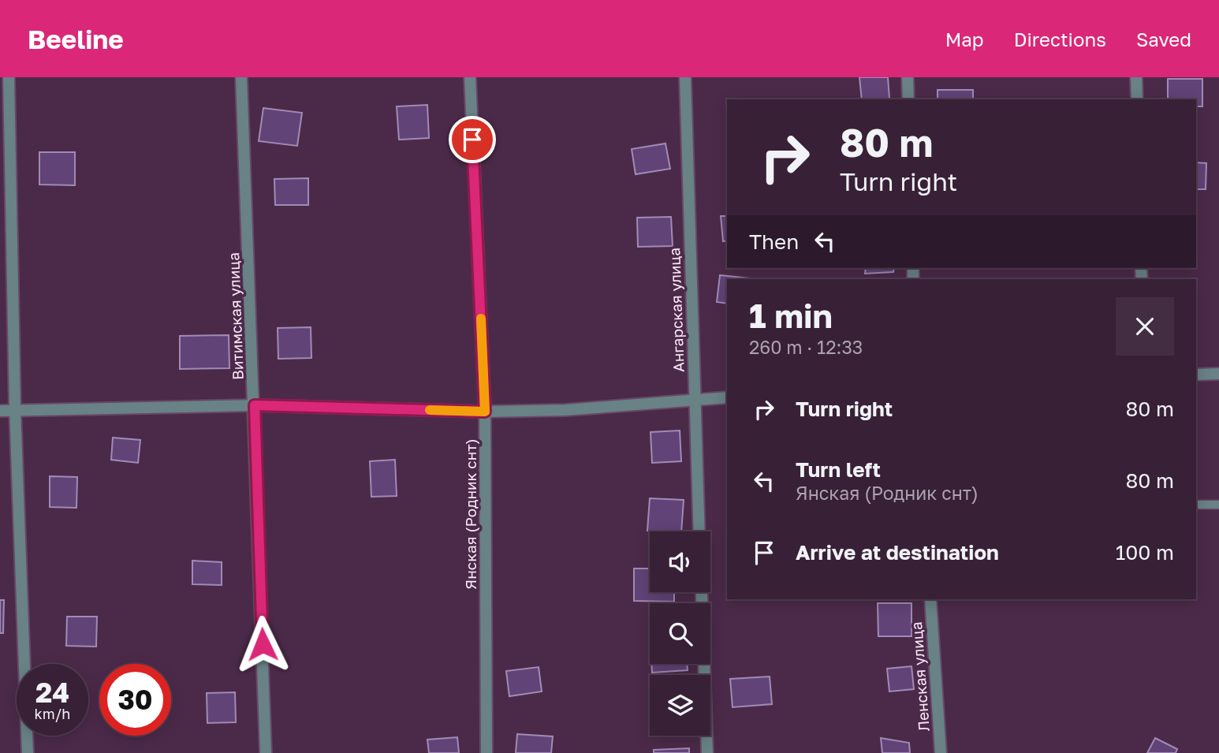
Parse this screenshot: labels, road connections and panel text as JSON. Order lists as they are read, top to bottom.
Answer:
{
  "streets": {
    "street": [
      "Ангарская улица",
      "Витимская улица",
      "Янская (Родник снт)",
      "Ленская улица"
    ]
  },
  "page": {
    "header": "Beeline",
    "nav": ["Map", "Directions", "Saved"],
    "turn": ["80 m", "Turn right"],
    "then": "Then",
    "heading": ["1 min", "260 m · 12:33"],
    "list": [
      {
        "name": "Turn right",
        "value": "80 m"
      },
      {
        "name": "Turn left",
        "note": "Янская (Родник снт)",
        "value": "80 m"
      },
      {
        "name": "Arrive at destination",
        "value": "100 m"
      }
    ],
    "speed": "24 km/h",
    "limit": "30"
  }
}
